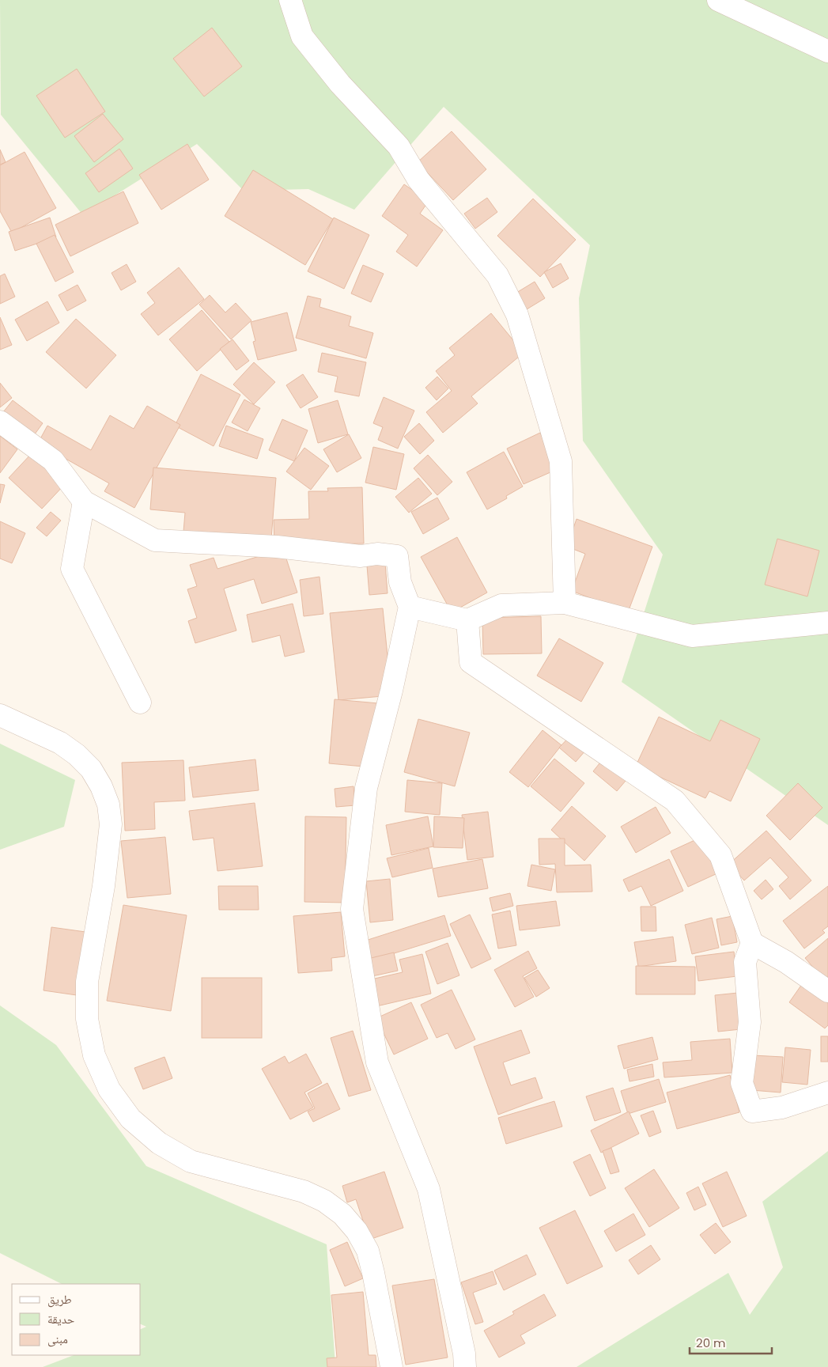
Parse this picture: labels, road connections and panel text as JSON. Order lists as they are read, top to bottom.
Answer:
{
  "legend": ["طريق", "حديقة", "مبنى"],
  "scale_bar": "20 m"
}
